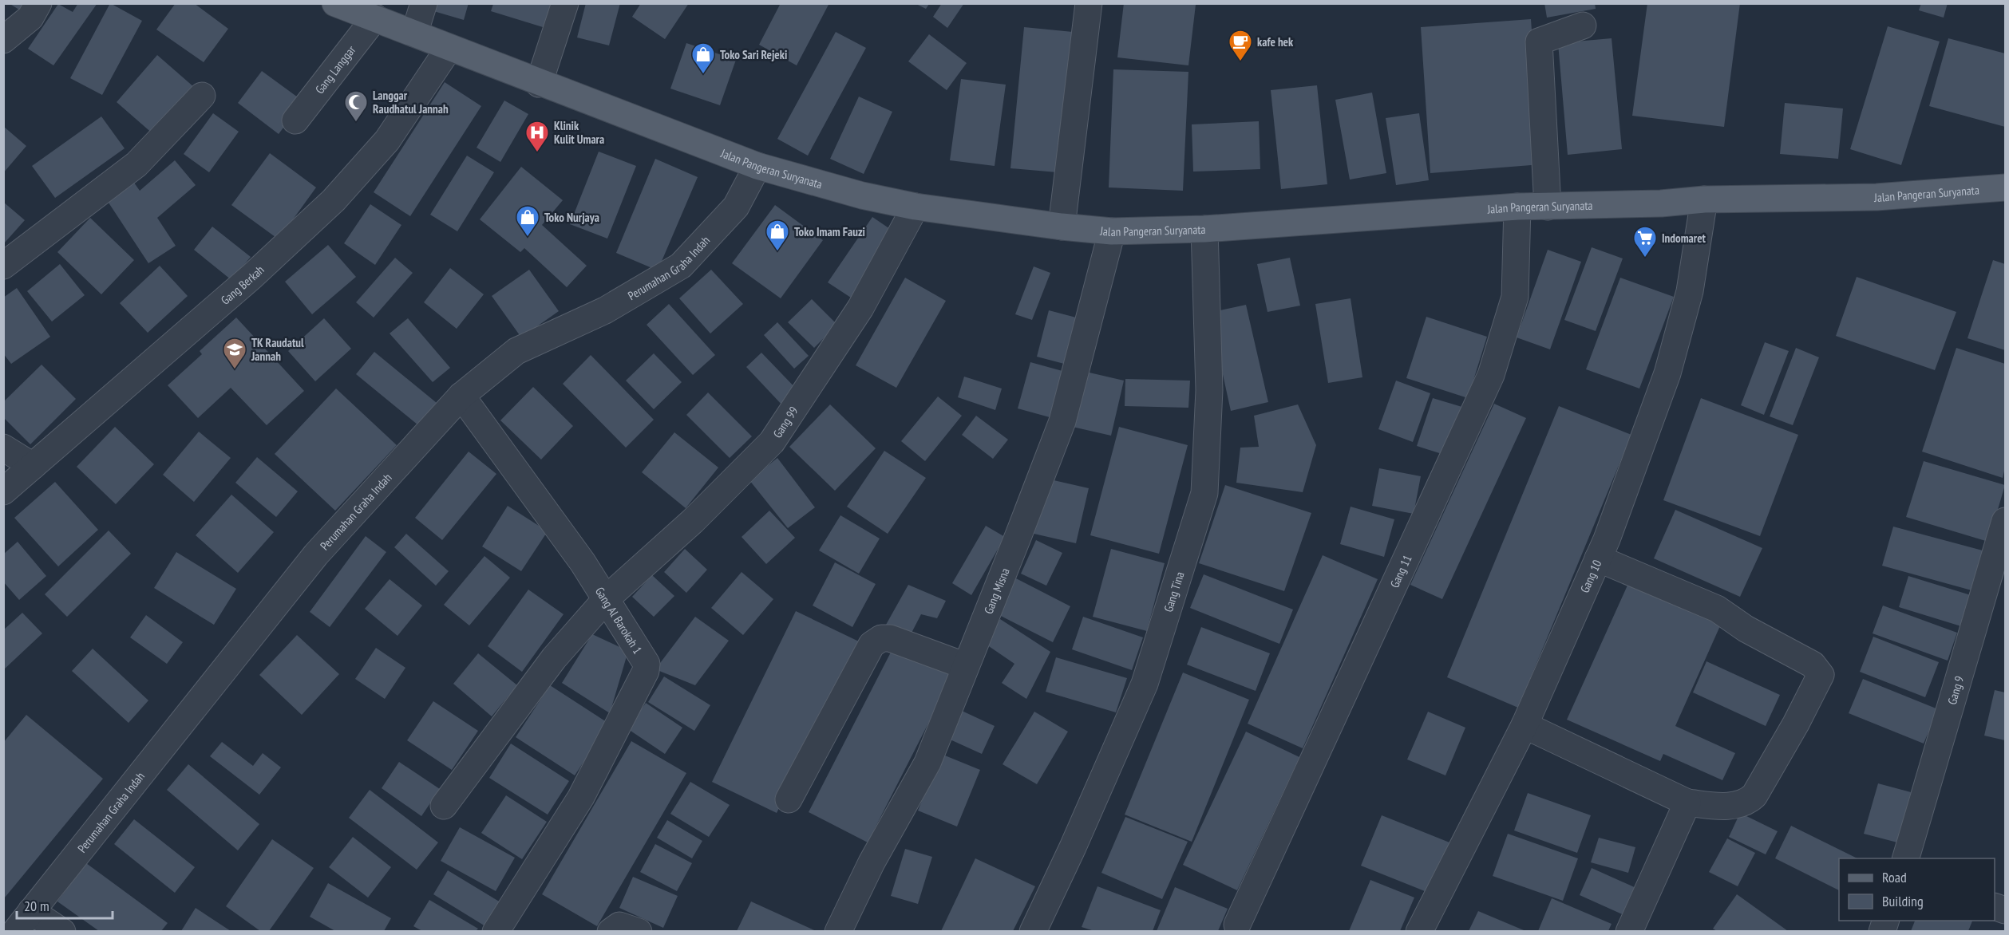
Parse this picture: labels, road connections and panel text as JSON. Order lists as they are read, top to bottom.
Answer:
{
  "streets": {
    "main road": ["Jalan Pangeran Suryanata"],
    "street": [
      "Gang Langgar",
      "Perumahan Graha Indah",
      "Gang Berkah",
      "Gang 99",
      "Gang 11",
      "Gang 10",
      "Gang Misna",
      "Gang Tina",
      "Gang Al Barokah 1",
      "Gang 9"
    ]
  },
  "crossings": [
    ["Gang Langgar", "Jalan Pangeran Suryanata"],
    ["Jalan Pangeran Suryanata", "Perumahan Graha Indah"],
    ["Jalan Pangeran Suryanata", "Gang Berkah"],
    ["Jalan Pangeran Suryanata", "Gang 99"],
    ["Jalan Pangeran Suryanata", "Gang 11"],
    ["Jalan Pangeran Suryanata", "Gang 10"],
    ["Jalan Pangeran Suryanata", "Gang Misna"],
    ["Jalan Pangeran Suryanata", "Gang Tina"],
    ["Perumahan Graha Indah", "Gang Al Barokah 1"],
    ["Gang 99", "Gang Al Barokah 1"]
  ],
  "places": {
    "cafe": ["kafe hek"],
    "shop": ["Toko Sari Rejeki", "Toko Nurjaya", "Toko Imam Fauzi"],
    "mosque": ["Langgar Raudhatul Jannah"],
    "hospital": ["Klinik Kulit Umara"],
    "supermarket": ["Indomaret"],
    "school or university": ["TK Raudatul Jannah"]
  },
  "legend": ["Road", "Building"],
  "scale_bar": "20 m"
}
